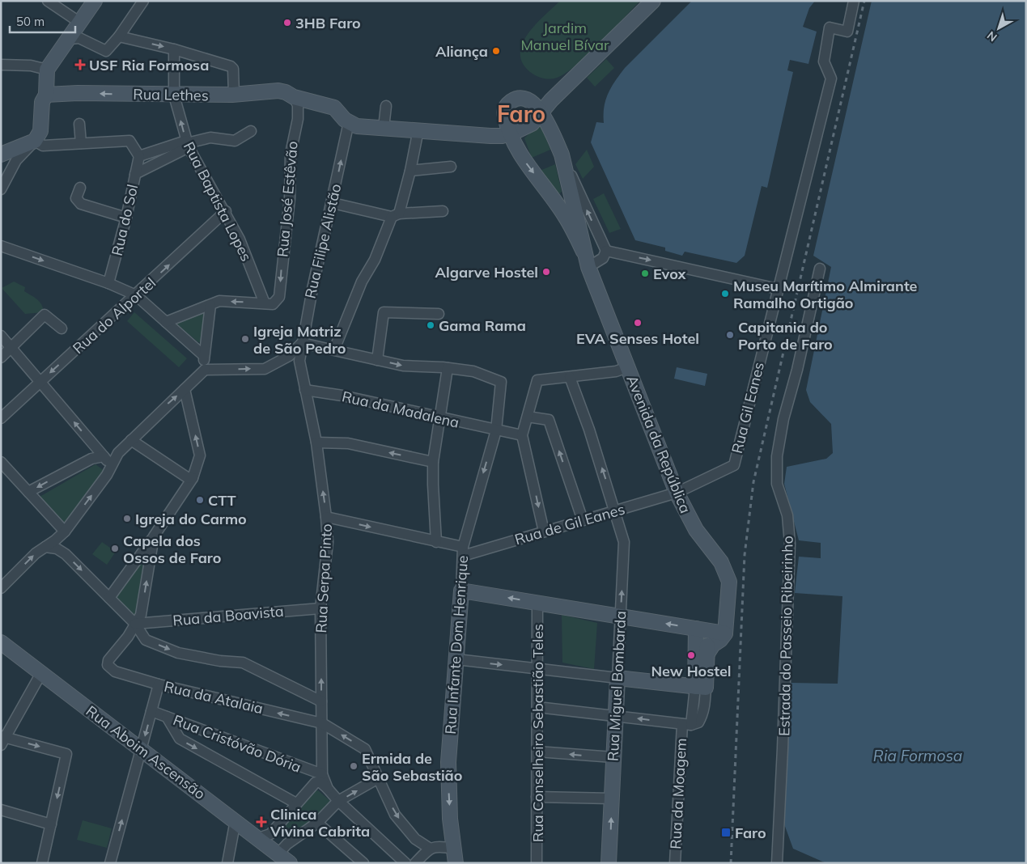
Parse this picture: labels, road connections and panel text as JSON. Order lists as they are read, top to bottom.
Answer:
{
  "streets": {
    "street": [
      "Rua Lethes",
      "Rua José Estêvão",
      "Rua Baptista Lopes",
      "Rua do Sol",
      "Rua Filipe Alistão",
      "Rua do Alportel",
      "Rua Gil Eanes",
      "Rua da Madalena",
      "Avenida da República",
      "Rua de Gil Eanes",
      "Rua Serpa Pinto",
      "Rua da Boavista",
      "Estrada do Passeio Ribeirinho",
      "Rua Infante Dom Henrique",
      "Rua Miguel Bombarda",
      "Rua da Atalaia",
      "Rua Conselheiro Sebastião Teles",
      "Rua Cristóvão Dória",
      "Rua Aboim Ascensão",
      "Rua da Moagem"
    ]
  },
  "crossings": [
    ["Rua Lethes", "Rua José Estêvão"],
    ["Rua Lethes", "Rua Baptista Lopes"],
    ["Rua Lethes", "Rua Filipe Alistão"],
    ["Rua José Estêvão", "Rua Baptista Lopes"],
    ["Rua Baptista Lopes", "Rua do Alportel"],
    ["Rua Filipe Alistão", "Rua Serpa Pinto"],
    ["Rua Gil Eanes", "Avenida da República"],
    ["Rua Gil Eanes", "Rua de Gil Eanes"],
    ["Rua da Madalena", "Rua Serpa Pinto"],
    ["Rua da Madalena", "Rua Infante Dom Henrique"],
    ["Avenida da República", "Rua de Gil Eanes"],
    ["Rua de Gil Eanes", "Rua Infante Dom Henrique"],
    ["Rua de Gil Eanes", "Rua Miguel Bombarda"],
    ["Rua Serpa Pinto", "Rua da Boavista"],
    ["Rua Serpa Pinto", "Rua da Atalaia"],
    ["Rua Serpa Pinto", "Rua Cristóvão Dória"],
    ["Rua da Boavista", "Rua da Atalaia"]
  ],
  "one_way": ["Rua Serpa Pinto"],
  "districts": ["Faro"],
  "water": ["Ria Formosa"],
  "parks": ["Jardim Manuel Bívar"],
  "places": {
    "other": [
      "3HB Faro",
      "Aliança",
      "Algarve Hostel",
      "Evox",
      "Museu Marítimo Almirante Ramalho Ortigão",
      "EVA Senses Hotel",
      "Gama Rama",
      "Capitania do Porto de Faro",
      "Igreja Matriz de São Pedro",
      "CTT",
      "Igreja do Carmo",
      "Capela dos Ossos de Faro",
      "New Hostel",
      "Ermida de São Sebastião"
    ],
    "health": ["USF Ria Formosa", "Clinica Vivina Cabrita"],
    "transit": ["Faro"]
  },
  "scale_bar": "50 m",
  "north": "bottom left"
}
